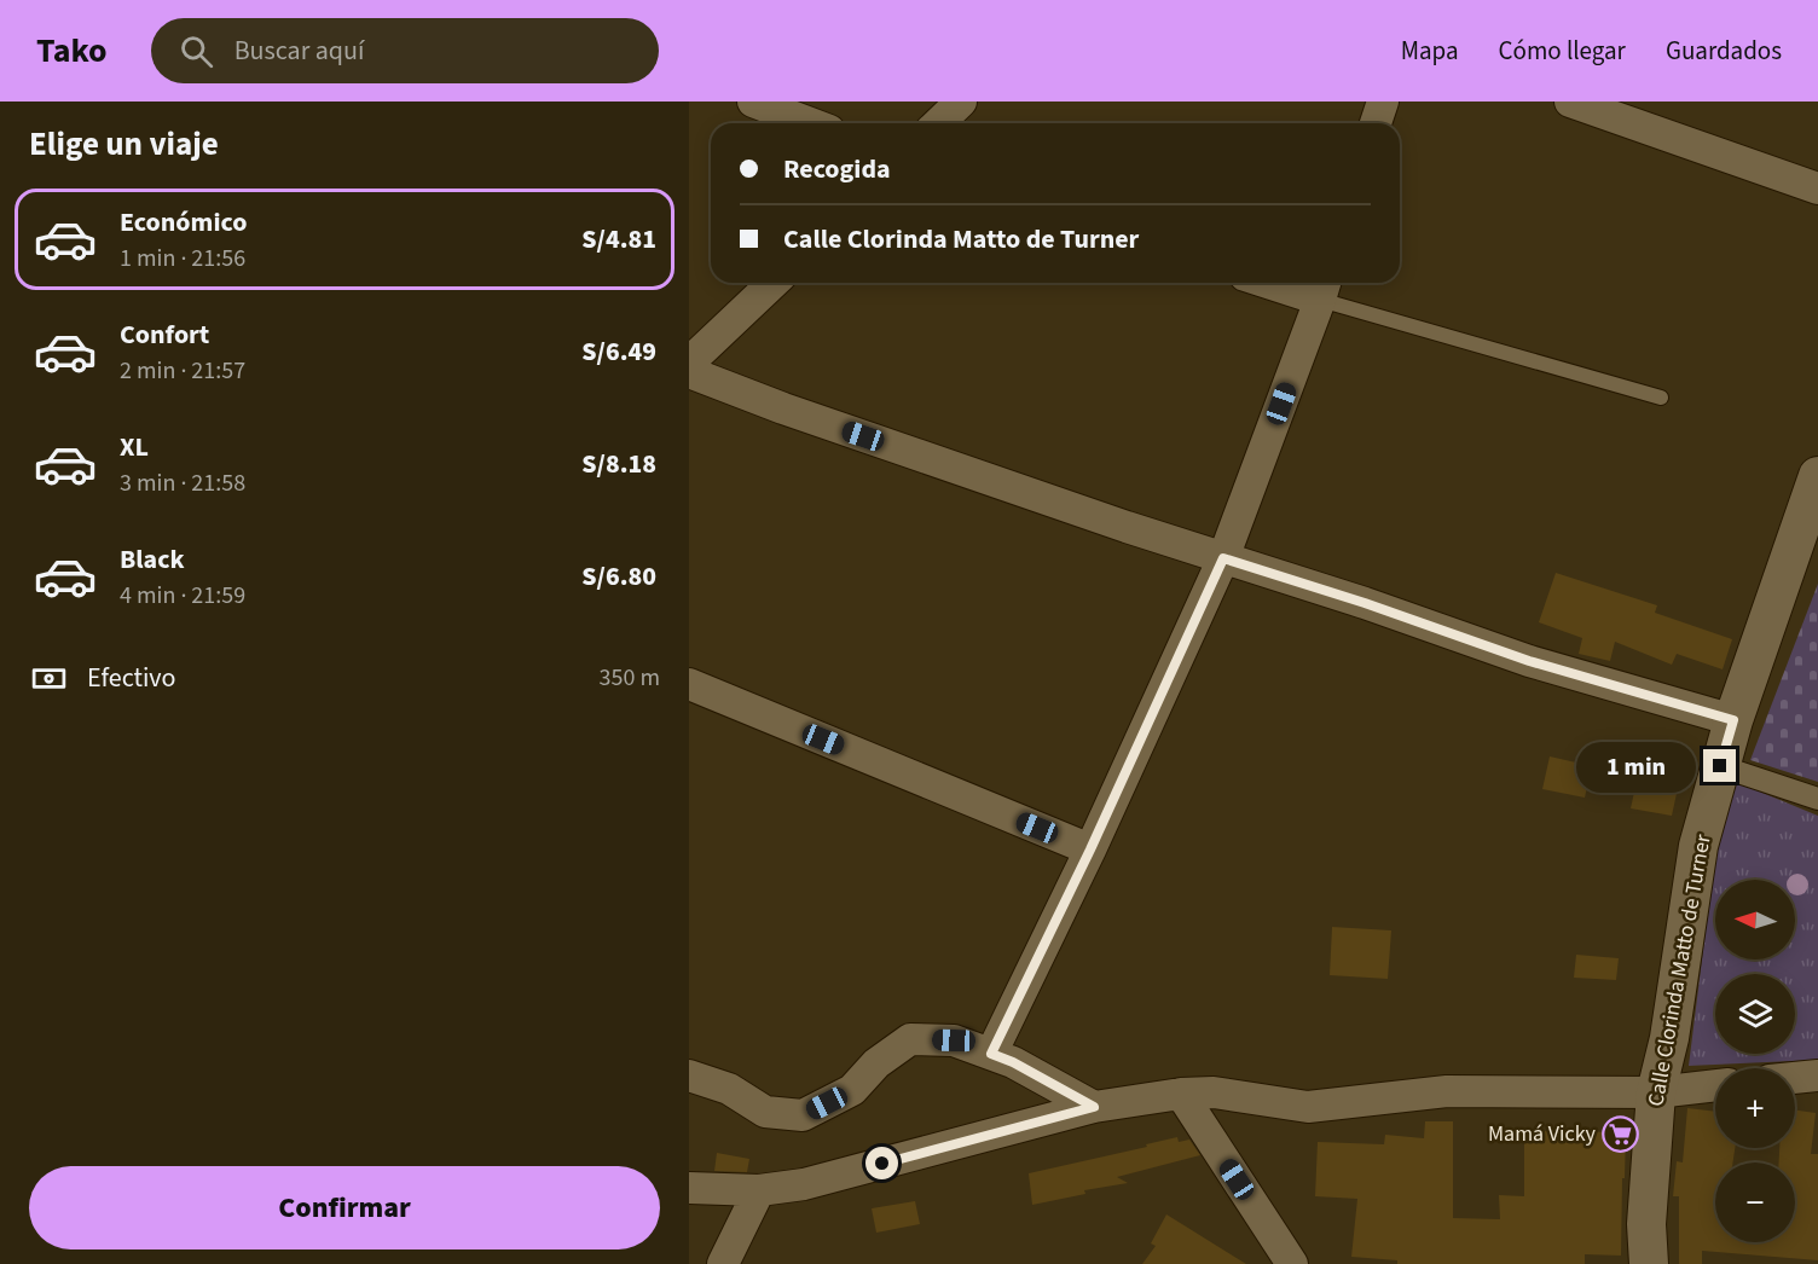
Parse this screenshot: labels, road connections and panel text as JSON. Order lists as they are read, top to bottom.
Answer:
{
  "streets": {
    "street": ["Calle Clorinda Matto de Turner"]
  },
  "places": {
    "supermarket": ["Mamá Vicky"]
  },
  "north": "left",
  "page": {
    "header": "Tako",
    "search": "Buscar aquí",
    "nav": ["Mapa", "Cómo llegar", "Guardados"],
    "heading": "Elige un viaje",
    "banner": ["Recogida", "Calle Clorinda Matto de Turner"],
    "list": [
      {
        "name": "Económico",
        "note": "1 min · 21:56",
        "value": "S/4.81"
      },
      {
        "name": "Confort",
        "note": "2 min · 21:57",
        "value": "S/6.49"
      },
      {
        "name": "XL",
        "note": "3 min · 21:58",
        "value": "S/8.18"
      },
      {
        "name": "Black",
        "note": "4 min · 21:59",
        "value": "S/6.80"
      }
    ],
    "pay": ["Efectivo", "350 m"],
    "bubble": "1 min",
    "map_buttons": ["+", "−"],
    "buttons": "Confirmar"
  }
}
